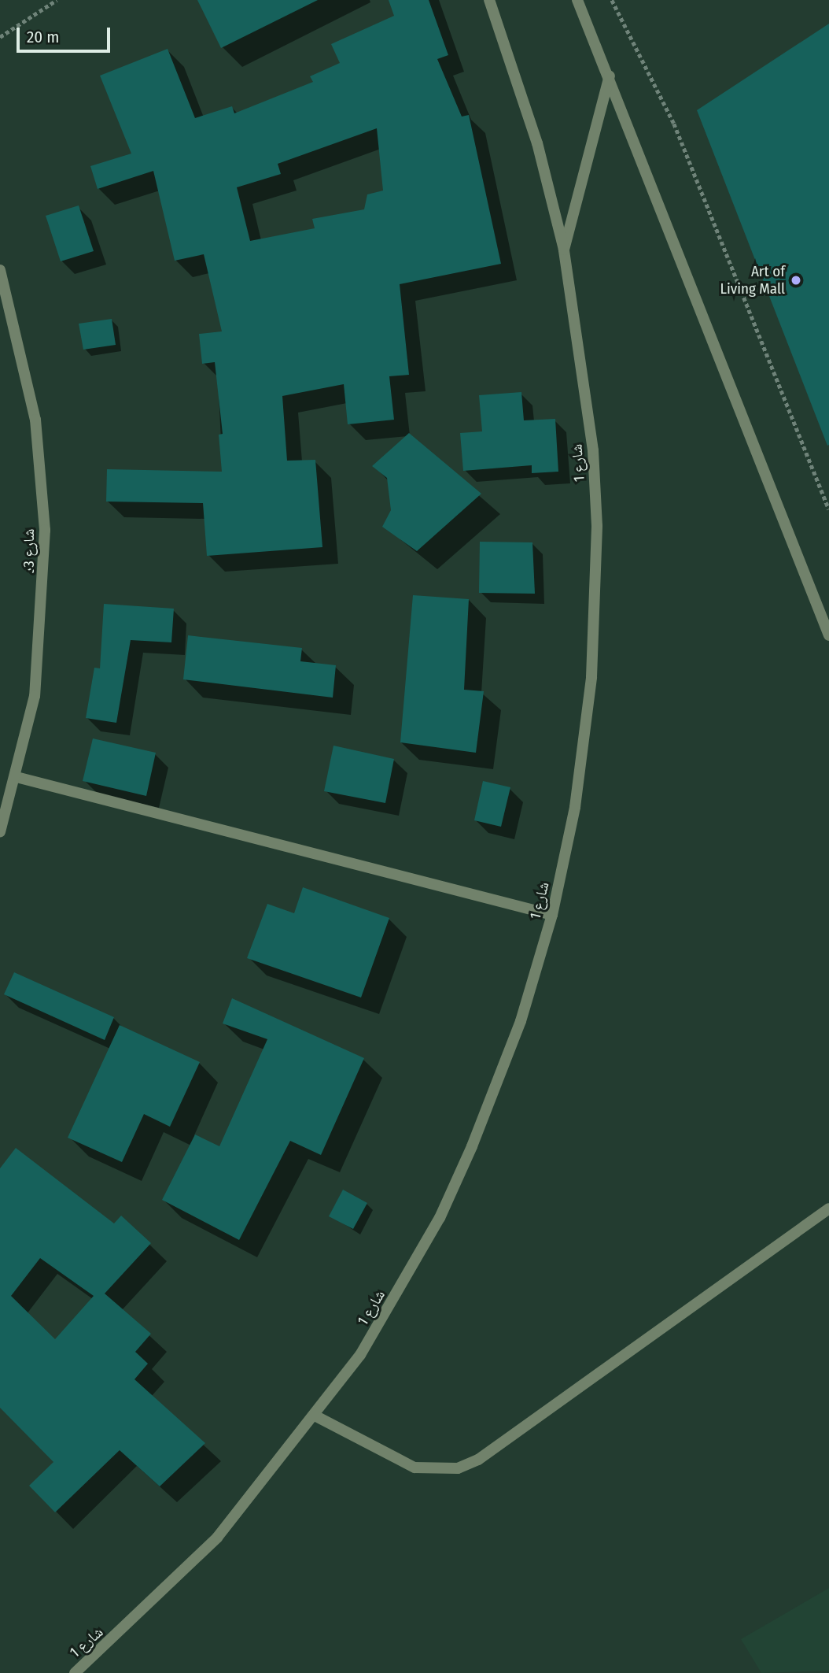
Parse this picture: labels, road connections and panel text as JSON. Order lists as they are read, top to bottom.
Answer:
{
  "streets": {
    "street": ["شارع 1", "شارع 3د"]
  },
  "places": ["Art of Living Mall"],
  "scale_bar": "20 m"
}
